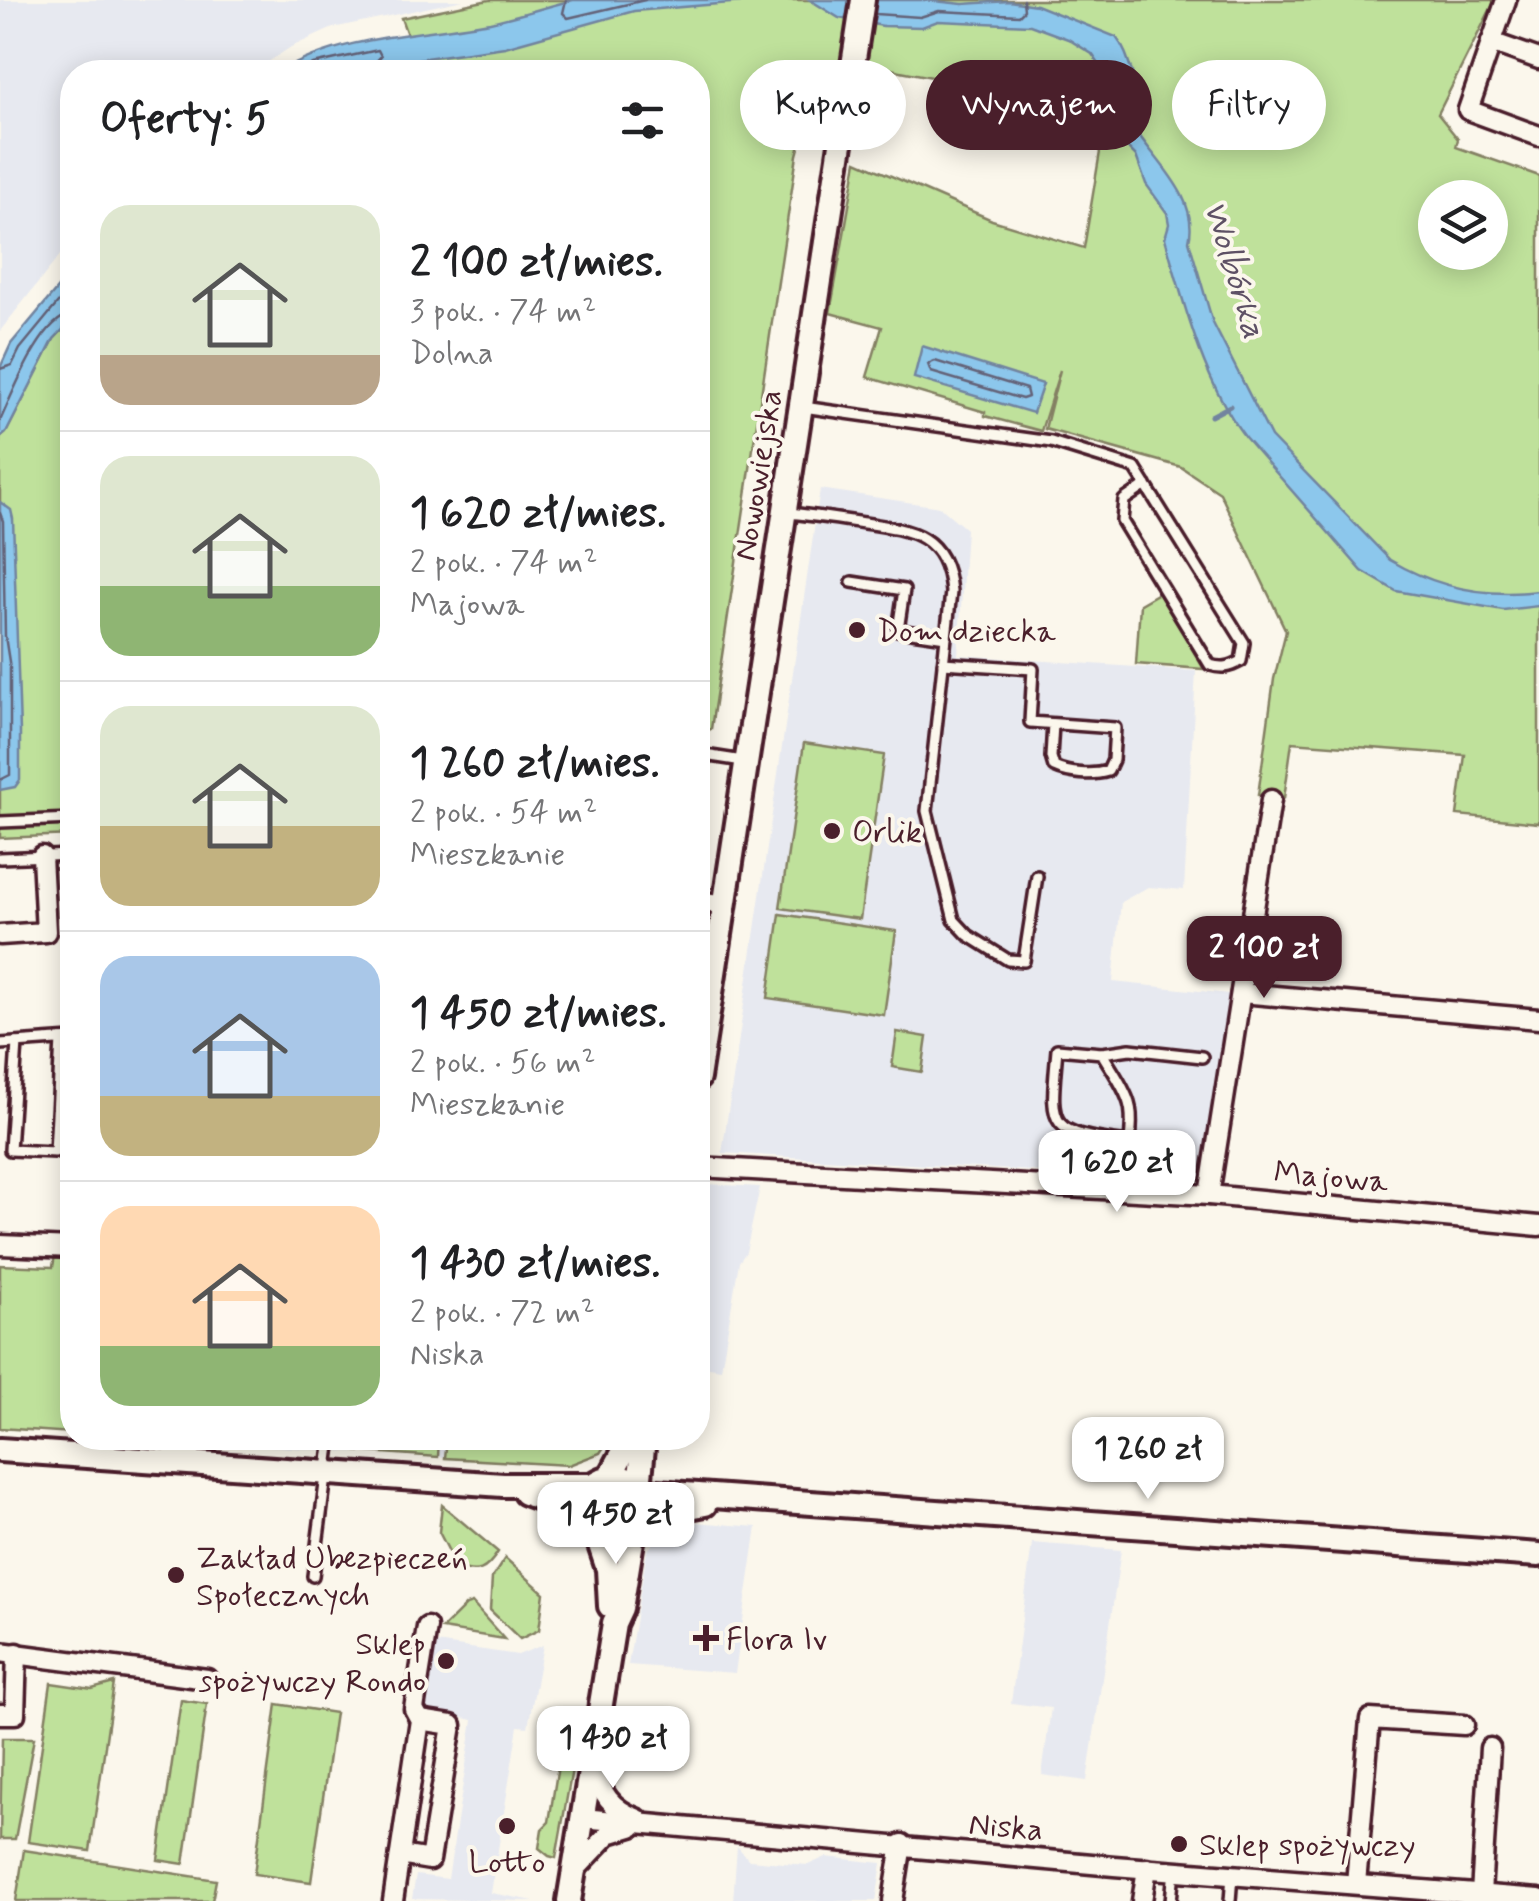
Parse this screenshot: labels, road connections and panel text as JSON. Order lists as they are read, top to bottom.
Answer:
{
  "streets": {
    "main road": ["Nowowiejska"],
    "street": ["Majowa", "Niska"]
  },
  "water": ["Wolbórka"],
  "places": {
    "other": [
      "Dom dziecka",
      "Orlik",
      "Zakład Ubezpieczeń Społecznych",
      "Sklep spożywczy Rondo",
      "Lotto",
      "Sklep spożywczy"
    ],
    "health": ["Flora Iv"]
  },
  "page": {
    "chip": ["Kupno", "Wynajem", "Filtry"],
    "heading": "Oferty: 5",
    "list": [
      {
        "name": "2 100 zł/mies.",
        "note": "3 pok. · 74 m² · Dolna"
      },
      {
        "name": "1 620 zł/mies.",
        "note": "2 pok. · 74 m² · Majowa"
      },
      {
        "name": "1 260 zł/mies.",
        "note": "2 pok. · 54 m² · Mieszkanie"
      },
      {
        "name": "1 450 zł/mies.",
        "note": "2 pok. · 56 m² · Mieszkanie"
      },
      {
        "name": "1 430 zł/mies.",
        "note": "2 pok. · 72 m² · Niska"
      }
    ],
    "price": [
      "2 100 zł",
      "1 620 zł",
      "1 260 zł",
      "1 450 zł",
      "1 430 zł"
    ]
  }
}
